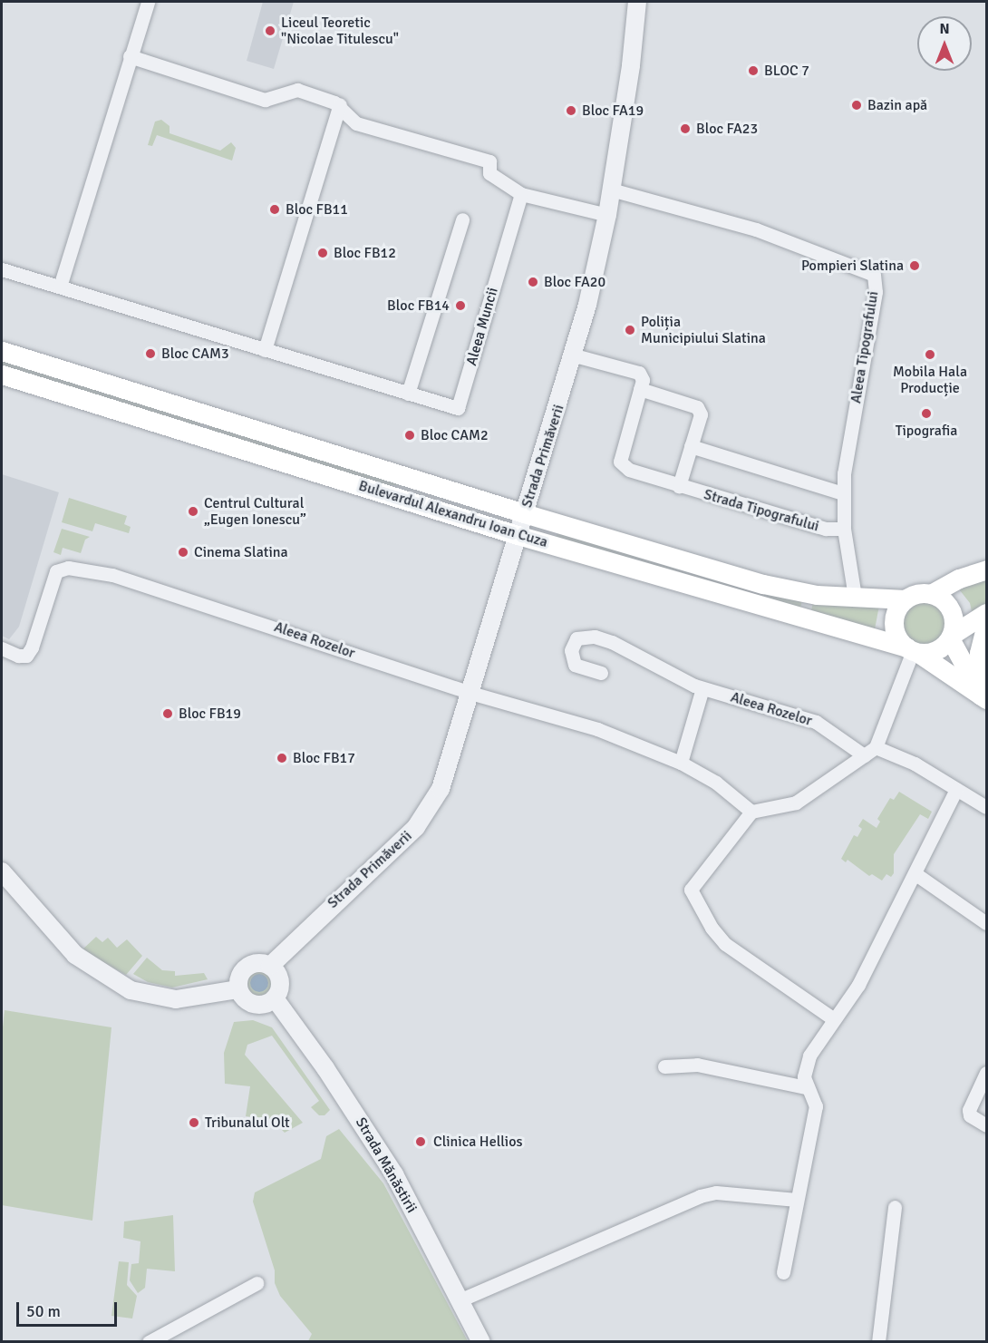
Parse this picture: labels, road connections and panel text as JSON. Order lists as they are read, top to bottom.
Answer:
{
  "streets": {
    "main road": ["Bulevardul Alexandru Ioan Cuza"],
    "street": [
      "Aleea Muncii",
      "Aleea Tipografului",
      "Strada Primăverii",
      "Strada Tipografului",
      "Aleea Rozelor",
      "Strada Mănăstirii"
    ]
  },
  "crossings": [
    ["Aleea Tipografului", "Strada Primăverii"],
    ["Aleea Tipografului", "Strada Tipografului"],
    ["Aleea Tipografului", "Bulevardul Alexandru Ioan Cuza"],
    ["Strada Primăverii", "Bulevardul Alexandru Ioan Cuza"],
    ["Strada Primăverii", "Aleea Rozelor"],
    ["Strada Primăverii", "Strada Mănăstirii"]
  ],
  "places": [
    "Liceul Teoretic \"Nicolae Titulescu\"",
    "BLOC 7",
    "Bazin apă",
    "Bloc FA19",
    "Bloc FA23",
    "Bloc FB11",
    "Bloc FB12",
    "Pompieri Slatina",
    "Bloc FA20",
    "Bloc FB14",
    "Poliția Municipiului Slatina",
    "Bloc CAM3",
    "Mobila Hala Producție",
    "Tipografia",
    "Bloc CAM2",
    "Centrul Cultural „Eugen Ionescu”",
    "Cinema Slatina",
    "Bloc FB19",
    "Bloc FB17",
    "Tribunalul Olt",
    "Clinica Hellios"
  ],
  "scale_bar": "50 m",
  "north": "top"
}
